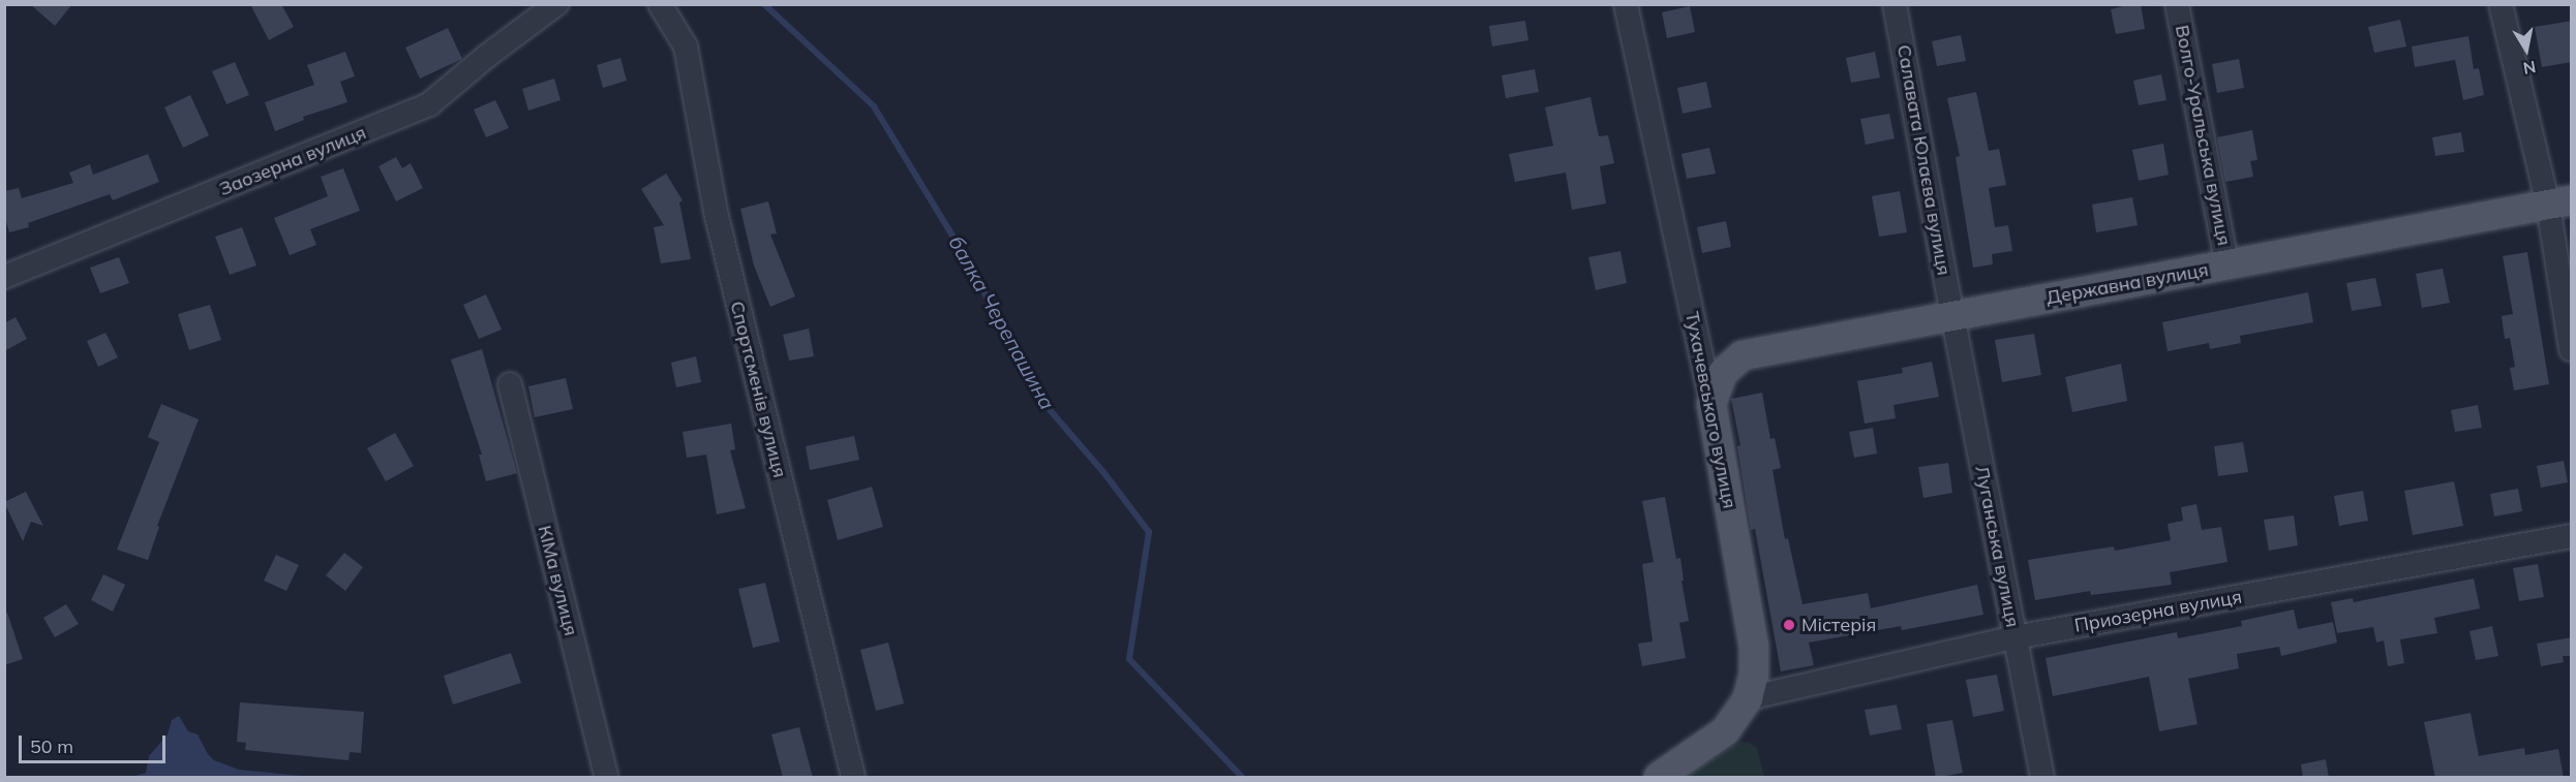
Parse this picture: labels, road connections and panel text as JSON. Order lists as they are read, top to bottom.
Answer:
{
  "streets": {
    "main road": ["Державна вулиця", "Тухачевського вулиця"],
    "street": [
      "Волго-Уральська вулиця",
      "Салавата Юлаєва вулиця",
      "Заозерна вулиця",
      "Спортсменів вулиця",
      "Луганська вулиця",
      "КІМа вулиця",
      "Приозерна вулиця"
    ]
  },
  "crossings": [
    ["Волго-Уральська вулиця", "Державна вулиця"],
    ["Салавата Юлаєва вулиця", "Державна вулиця"],
    ["Салавата Юлаєва вулиця", "Луганська вулиця"],
    ["Державна вулиця", "Тухачевського вулиця"],
    ["Державна вулиця", "Луганська вулиця"],
    ["Тухачевського вулиця", "Приозерна вулиця"],
    ["Луганська вулиця", "Приозерна вулиця"]
  ],
  "water": ["балка Черепашина"],
  "places": ["Містерія"],
  "scale_bar": "50 m",
  "north": "bottom"
}
